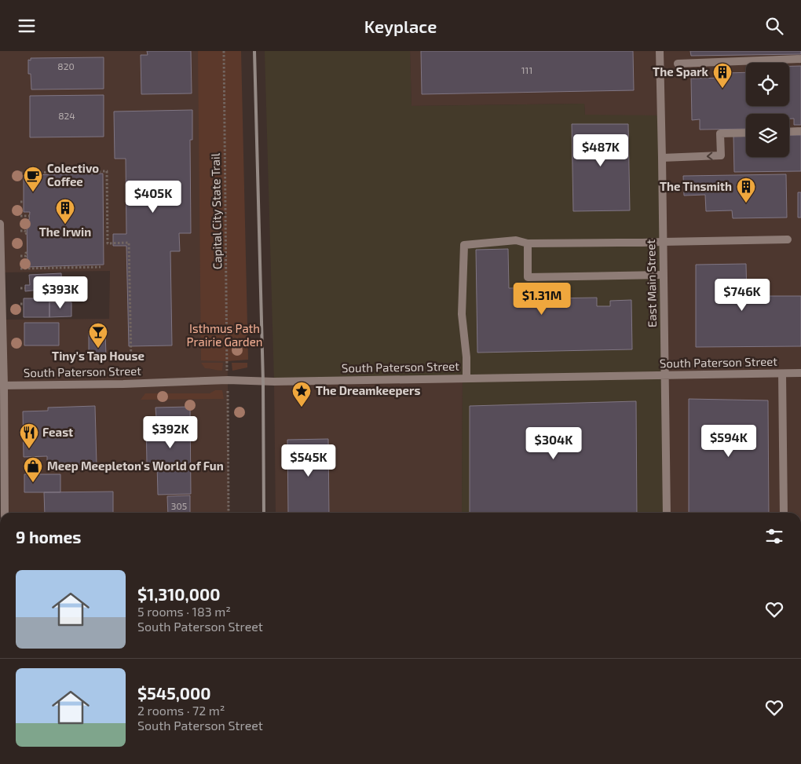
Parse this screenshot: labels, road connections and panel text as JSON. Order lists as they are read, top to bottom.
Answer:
{
  "streets": {
    "street": ["East Main Street", "South Paterson Street"],
    "path": ["Capital City State Trail"]
  },
  "crossings": [
    ["East Main Street", "South Paterson Street"]
  ],
  "parks": ["Isthmus Path Prairie Garden"],
  "places": {
    "building": ["The Spark", "The Tinsmith", "The Irwin"],
    "cafe": ["Colectivo Coffee"],
    "bar": ["Tiny's Tap House"],
    "place": ["The Dreamkeepers"],
    "restaurant": ["Feast"],
    "shop": ["Meep Meepleton's World of Fun"]
  },
  "house_numbers": [
    "820",
    "111",
    "824",
    "305"
  ],
  "page": {
    "header": "Keyplace",
    "price": [
      "$487K",
      "$405K",
      "$393K",
      "$746K",
      "$1.31M",
      "$392K",
      "$594K",
      "$304K",
      "$545K"
    ],
    "heading": "9 homes",
    "list": [
      {
        "name": "$1,310,000",
        "note": "5 rooms · 183 m² · South Paterson Street"
      },
      {
        "name": "$545,000",
        "note": "2 rooms · 72 m² · South Paterson Street"
      }
    ]
  }
}
